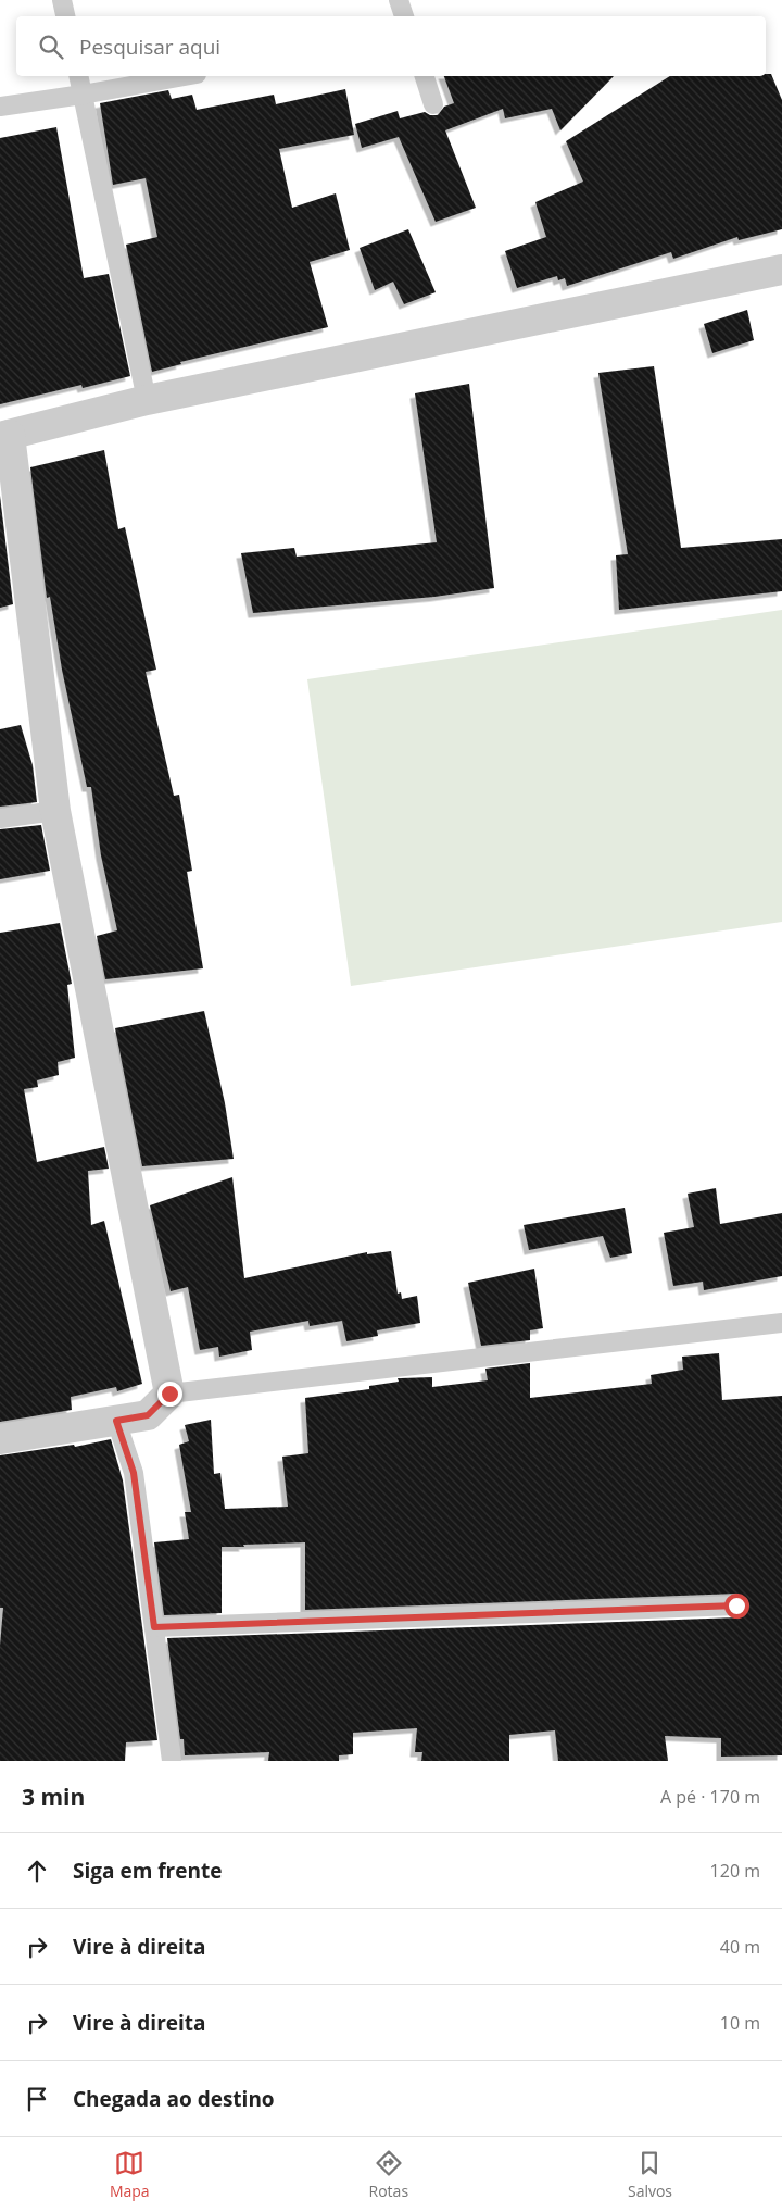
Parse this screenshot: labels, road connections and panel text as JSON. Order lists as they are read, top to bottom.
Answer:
{
  "page": {
    "search": "Pesquisar aqui",
    "heading": ["3 min", "A pé · 170 m"],
    "list": [
      ["Siga em frente", "120 m"],
      ["Vire à direita", "40 m"],
      ["Vire à direita", "10 m"],
      "Chegada ao destino"
    ],
    "nav": ["Mapa", "Rotas", "Salvos"]
  }
}
